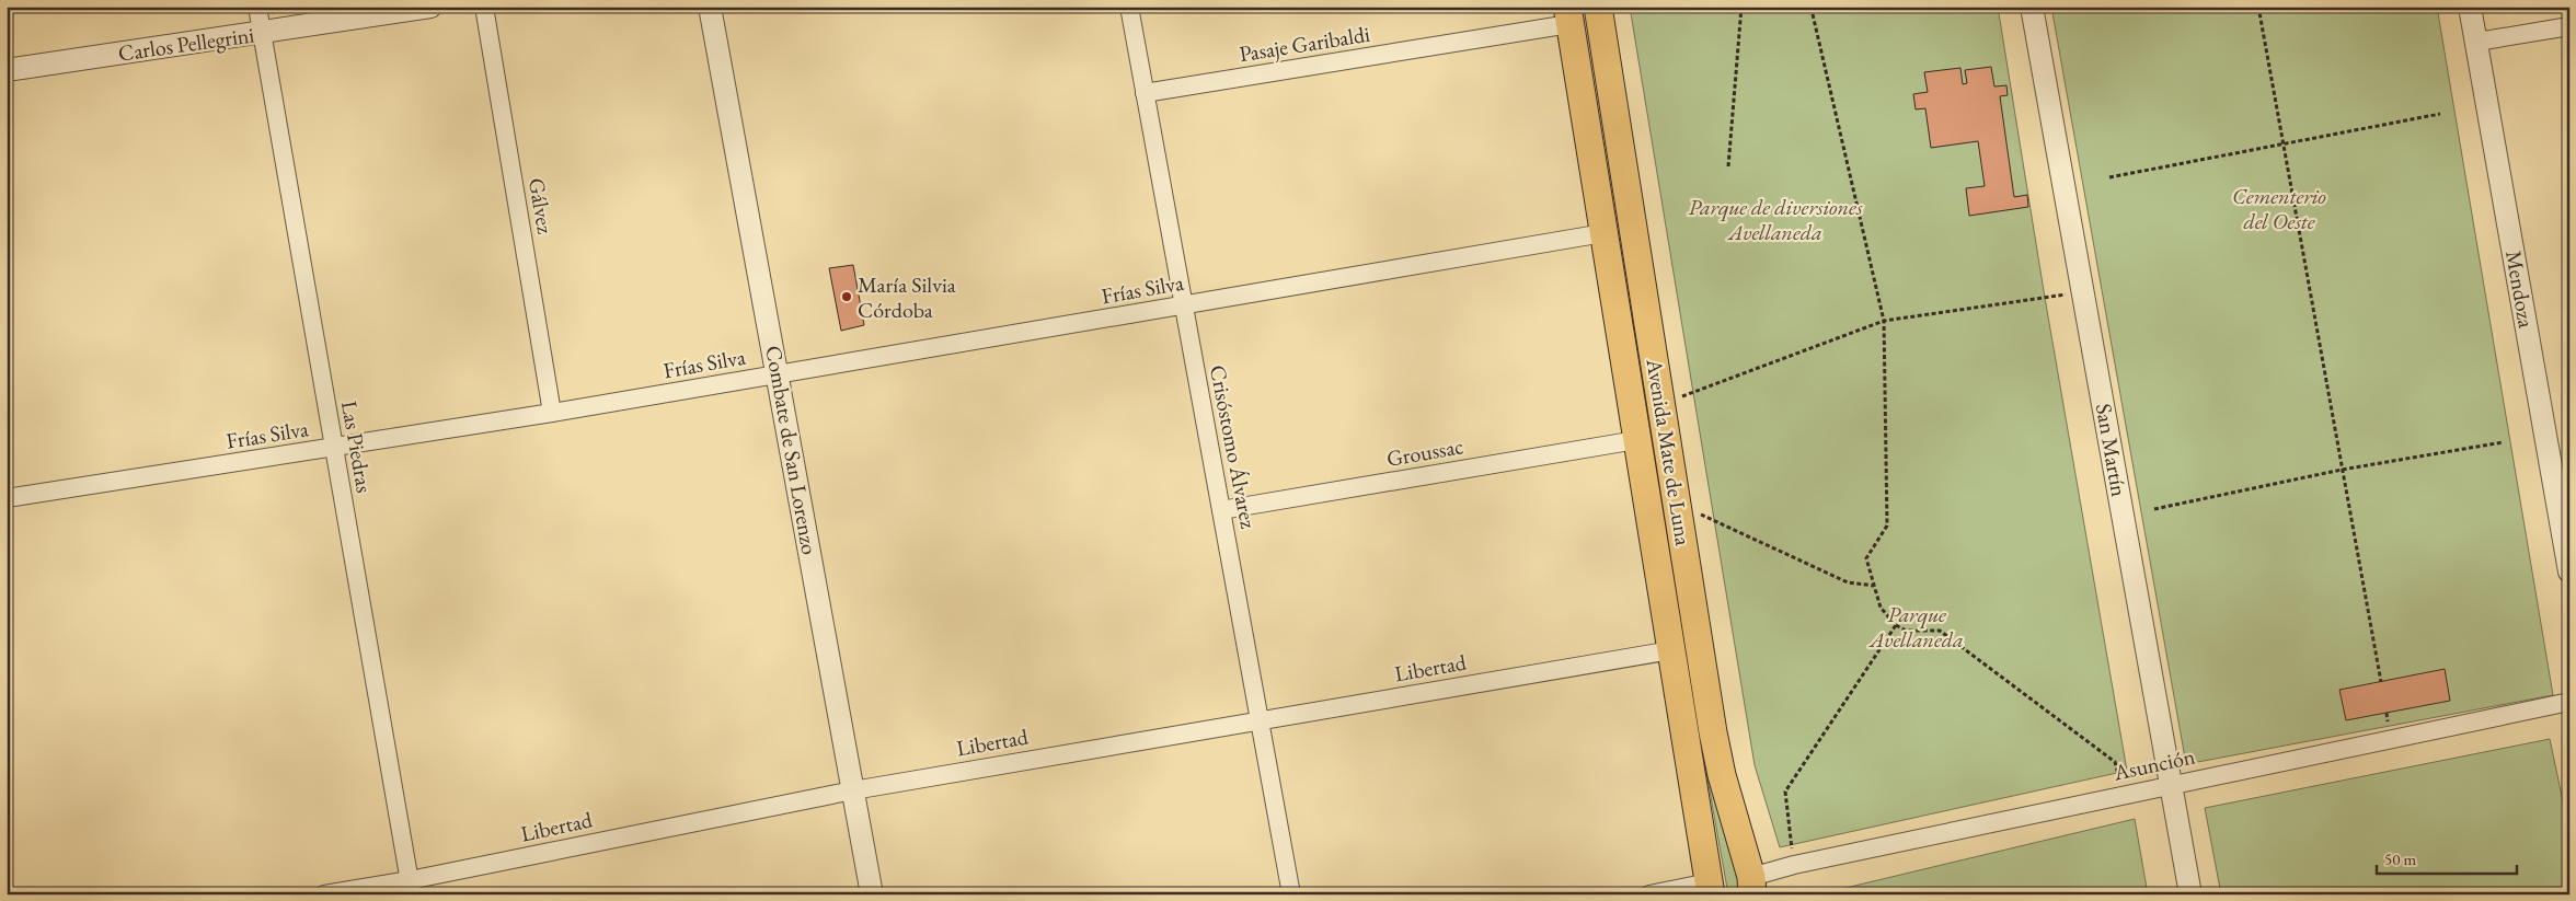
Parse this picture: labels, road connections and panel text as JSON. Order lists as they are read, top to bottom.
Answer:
{
  "streets": {
    "main road": ["Avenida Mate de Luna"],
    "street": [
      "Carlos Pellegrini",
      "Pasaje Garibaldi",
      "Gálvez",
      "Frías Silva",
      "Mendoza",
      "Las Piedras",
      "Crisóstomo Álvarez",
      "Combate de San Lorenzo",
      "San Martín",
      "Groussac",
      "Libertad",
      "Asunción"
    ]
  },
  "crossings": [
    ["Carlos Pellegrini", "Las Piedras"],
    ["Pasaje Garibaldi", "Crisóstomo Álvarez"],
    ["Pasaje Garibaldi", "Avenida Mate de Luna"],
    ["Gálvez", "Frías Silva"],
    ["Frías Silva", "Las Piedras"],
    ["Frías Silva", "Crisóstomo Álvarez"],
    ["Frías Silva", "Combate de San Lorenzo"],
    ["Frías Silva", "Avenida Mate de Luna"],
    ["Las Piedras", "Libertad"],
    ["Crisóstomo Álvarez", "Groussac"],
    ["Crisóstomo Álvarez", "Libertad"],
    ["Combate de San Lorenzo", "Libertad"],
    ["San Martín", "Asunción"],
    ["Groussac", "Avenida Mate de Luna"],
    ["Avenida Mate de Luna", "Libertad"],
    ["Avenida Mate de Luna", "Asunción"]
  ],
  "parks": ["Cementerio del Oeste", "Parque de diversiones Avellaneda", "Parque Avellaneda"],
  "places": ["María Silvia Córdoba"],
  "scale_bar": "50 m"
}
